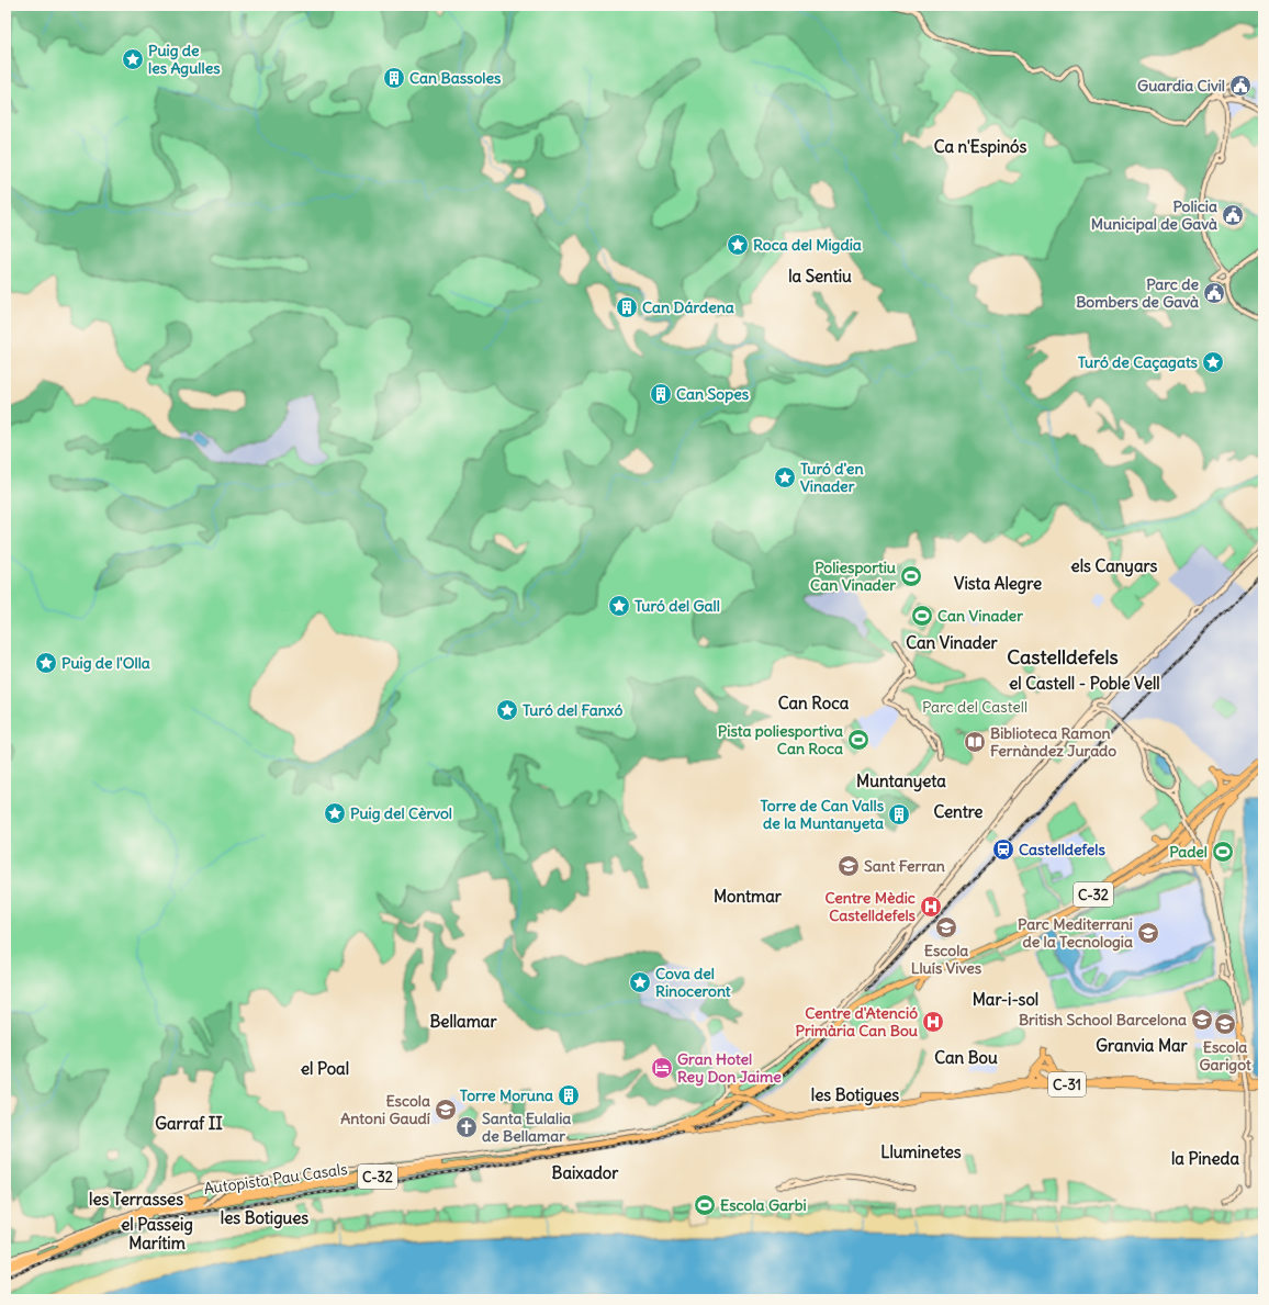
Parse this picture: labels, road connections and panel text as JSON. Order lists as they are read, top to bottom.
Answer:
{
  "streets": {
    "highway": ["C-32", "C-31", "Autopista Pau Casals"]
  },
  "crossings": [
    ["C-31", "Autopista Pau Casals"]
  ],
  "districts": [
    "Ca n'Espinós",
    "la Sentiu",
    "els Canyars",
    "Vista Alegre",
    "Can Vinader",
    "Castelldefels",
    "el Castell - Poble Vell",
    "Can Roca",
    "Muntanyeta",
    "Centre",
    "Montmar",
    "Mar-i-sol",
    "Bellamar",
    "Granvia Mar",
    "Can Bou",
    "el Poal",
    "les Botigues",
    "Garraf II",
    "Lluminetes",
    "la Pineda",
    "Baixador",
    "les Terrasses",
    "les Botigues",
    "el Passeig Marítim"
  ],
  "parks": ["Parc del Castell"],
  "places": {
    "place": [
      "Puig de les Agulles",
      "Roca del Migdia",
      "Turó de Caçagats",
      "Turó d'en Vinader",
      "Turó del Gall",
      "Puig de l'Olla",
      "Turó del Fanxó",
      "Puig del Cèrvol",
      "Cova del Rinoceront"
    ],
    "building": [
      "Can Bassoles",
      "Can Dárdena",
      "Can Sopes",
      "Torre de Can Valls de la Muntanyeta",
      "Torre Moruna"
    ],
    "public building": ["Guardia Civil", "Policia Municipal de Gavà", "Parc de Bombers de Gavà"],
    "sports": [
      "Poliesportiu Can Vinader",
      "Can Vinader",
      "Pista poliesportiva Can Roca",
      "Padel",
      "Escola Garbi"
    ],
    "library": ["Biblioteca Ramon Fernàndez Jurado"],
    "station": ["Castelldefels"],
    "school or university": [
      "Sant Ferran",
      "Escola Lluís Vives",
      "Parc Mediterrani de la Tecnologia",
      "British School Barcelona",
      "Escola Garigot",
      "Escola Antoni Gaudí"
    ],
    "hospital": ["Centre Mèdic Castelldefels", "Centre d'Atenció Primària Can Bou"],
    "hotel": ["Gran Hotel Rey Don Jaime"],
    "church": ["Santa Eulalia de Bellamar"]
  }
}
